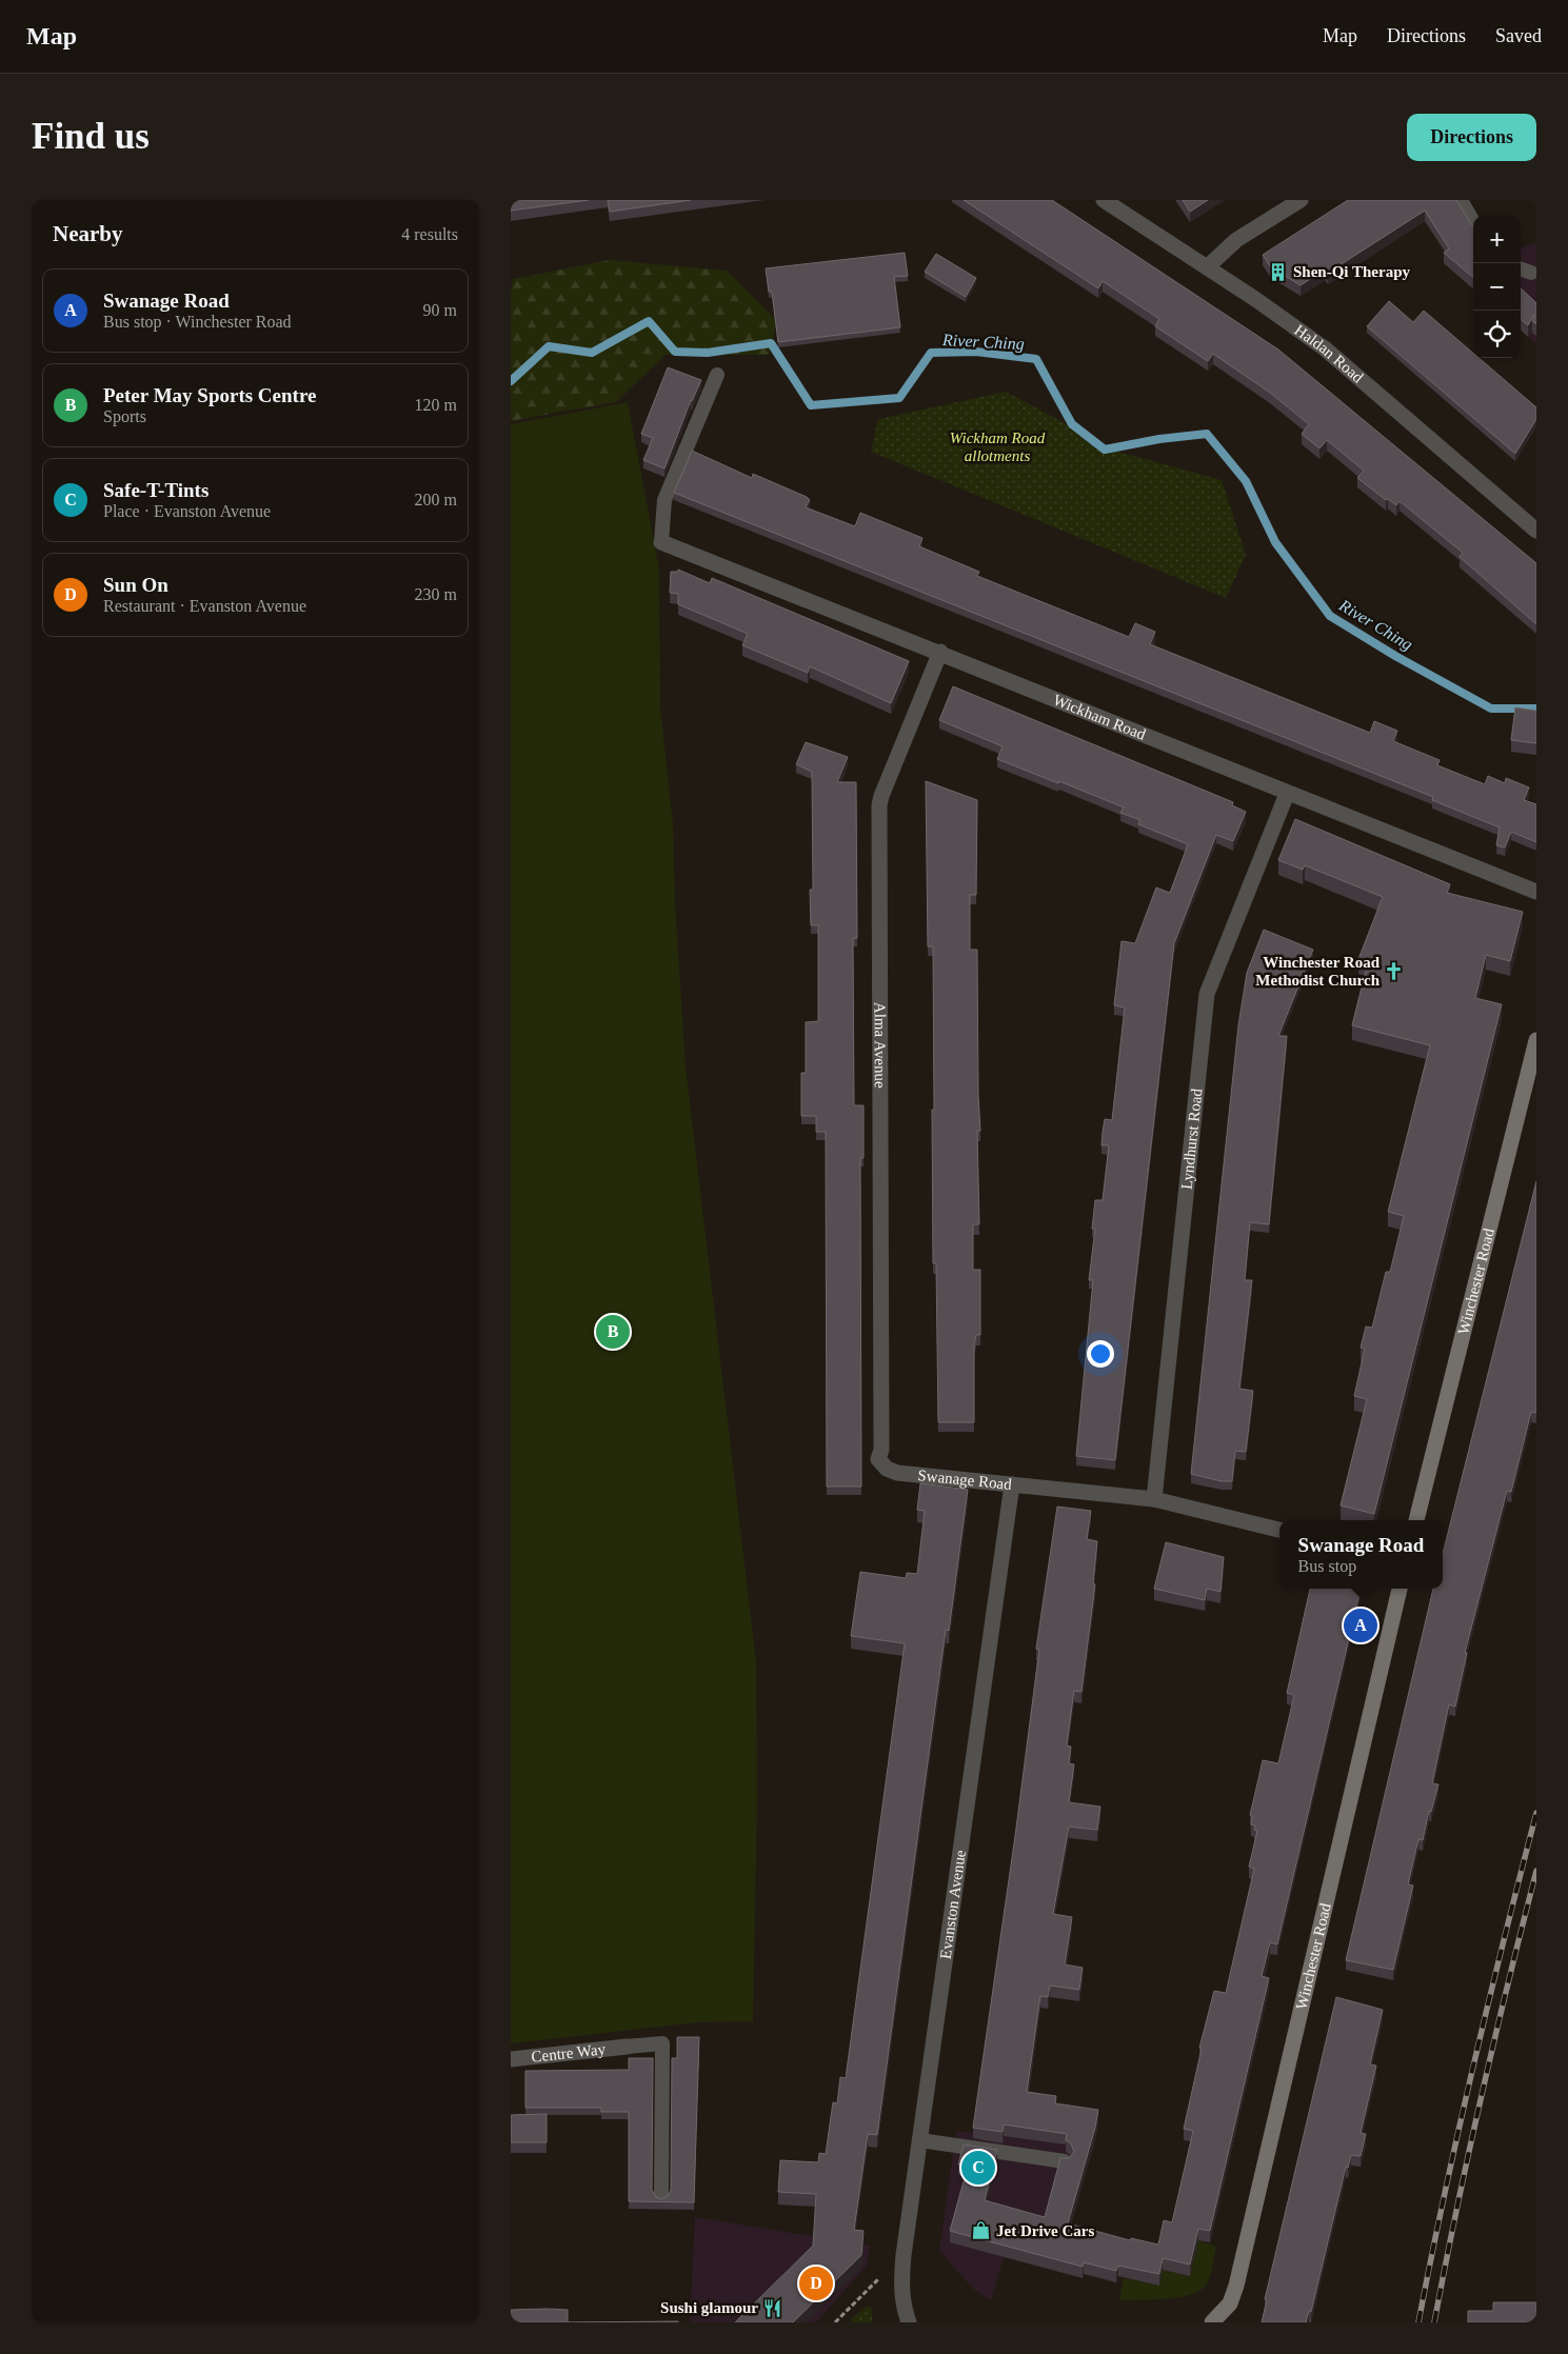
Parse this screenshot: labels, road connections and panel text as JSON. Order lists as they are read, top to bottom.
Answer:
{
  "streets": {
    "main road": ["Winchester Road"],
    "street": [
      "Haldan Road",
      "Wickham Road",
      "Alma Avenue",
      "Lyndhurst Road",
      "Swanage Road",
      "Evanston Avenue",
      "Centre Way"
    ]
  },
  "crossings": [
    ["Wickham Road", "Alma Avenue"],
    ["Wickham Road", "Lyndhurst Road"],
    ["Alma Avenue", "Swanage Road"],
    ["Lyndhurst Road", "Swanage Road"],
    ["Swanage Road", "Evanston Avenue"]
  ],
  "water": ["River Ching"],
  "parks": ["Wickham Road allotments"],
  "places": {
    "building": ["Shen-Qi Therapy"],
    "church": ["Winchester Road Methodist Church"],
    "shop": ["Jet Drive Cars"],
    "restaurant": ["Sushi glamour"]
  },
  "page": {
    "header": "Map",
    "nav": ["Map", "Directions", "Saved"],
    "buttons": "Directions",
    "title": "Find us",
    "heading": ["Nearby", "4 results"],
    "map_buttons": ["+", "−"],
    "list": [
      {
        "mark": "A",
        "name": "Swanage Road",
        "note": "Bus stop · Winchester Road",
        "value": "90 m"
      },
      {
        "mark": "B",
        "name": "Peter May Sports Centre",
        "note": "Sports",
        "value": "120 m"
      },
      {
        "mark": "C",
        "name": "Safe-T-Tints",
        "note": "Place · Evanston Avenue",
        "value": "200 m"
      },
      {
        "mark": "D",
        "name": "Sun On",
        "note": "Restaurant · Evanston Avenue",
        "value": "230 m"
      }
    ],
    "pins": [
      "B",
      "A",
      "C",
      "D"
    ],
    "popup": ["Swanage Road", "Bus stop"]
  }
}
